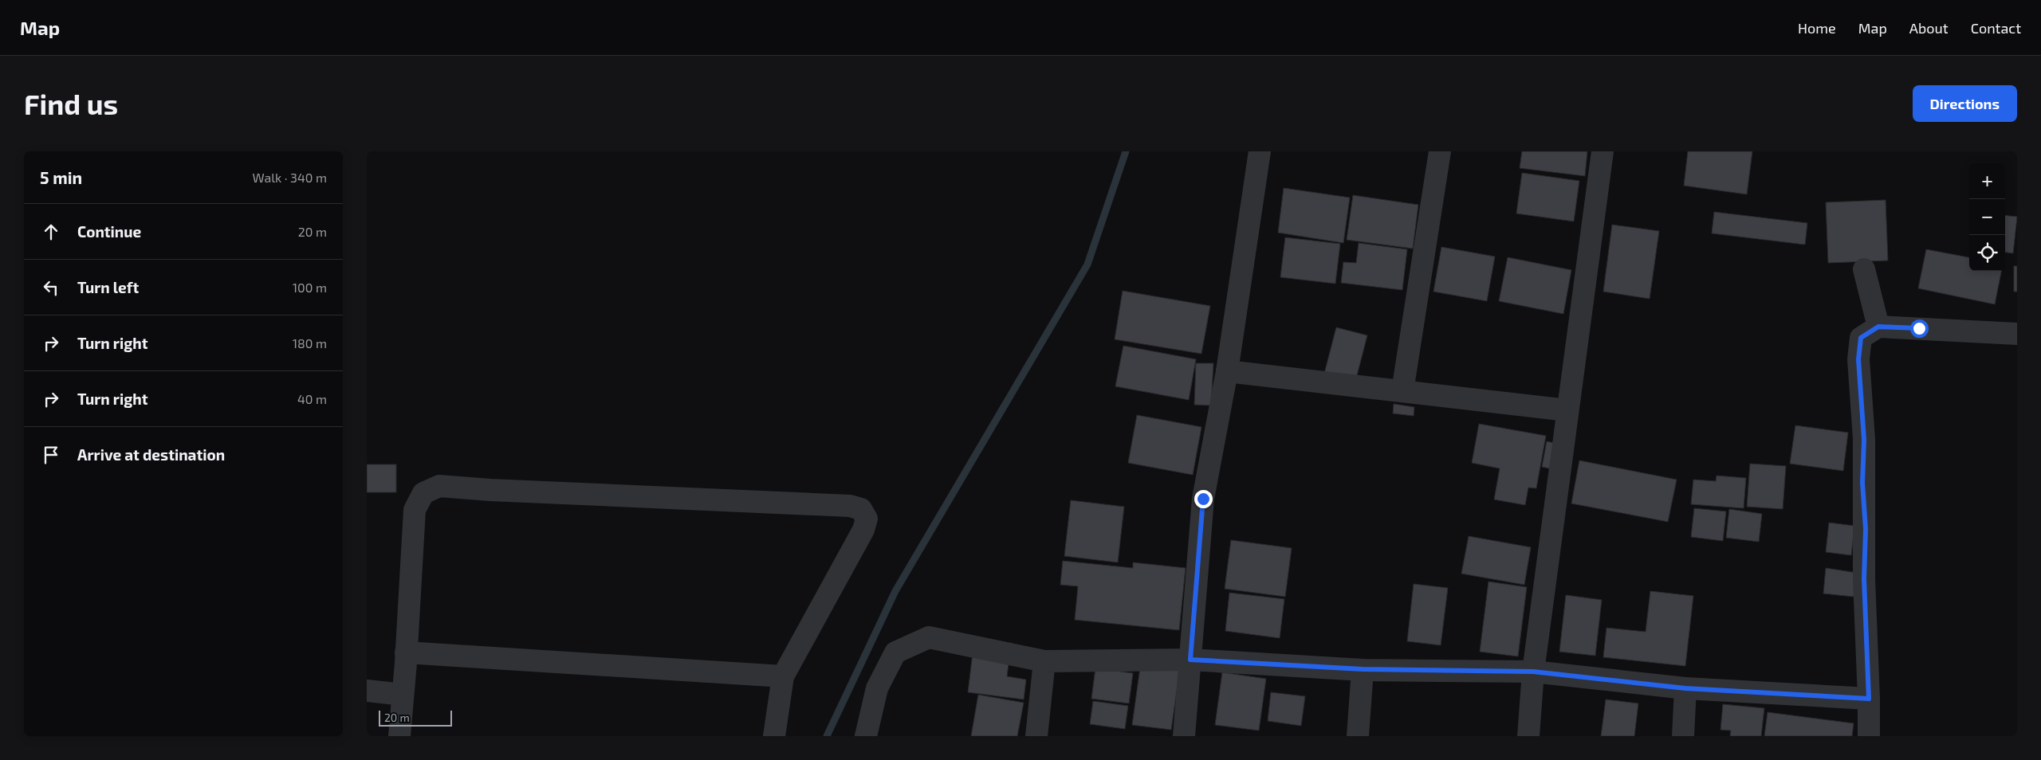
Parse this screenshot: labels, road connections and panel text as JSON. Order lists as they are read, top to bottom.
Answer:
{
  "scale_bar": "20 m",
  "page": {
    "header": "Map",
    "nav": [
      "Home",
      "Map",
      "About",
      "Contact"
    ],
    "buttons": "Directions",
    "title": "Find us",
    "heading": ["5 min", "Walk · 340 m"],
    "map_buttons": ["+", "−"],
    "list": [
      ["Continue", "20 m"],
      ["Turn left", "100 m"],
      ["Turn right", "180 m"],
      ["Turn right", "40 m"],
      "Arrive at destination"
    ],
    "scale": "20 m"
  }
}
